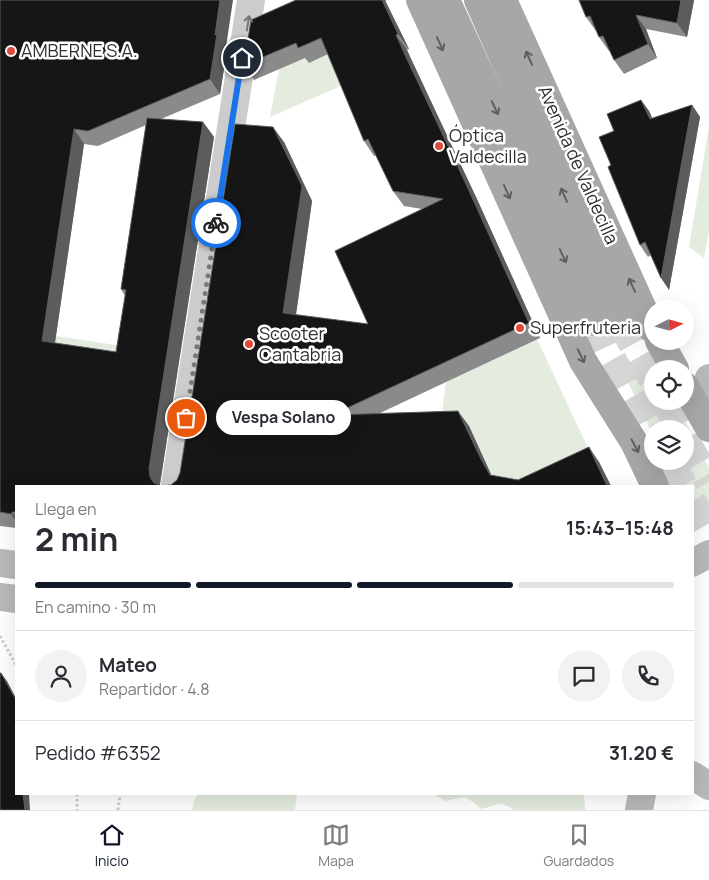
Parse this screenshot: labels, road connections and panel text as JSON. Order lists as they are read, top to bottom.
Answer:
{
  "streets": {
    "main road": ["Avenida de Valdecilla"]
  },
  "places": [
    "AMBERNE S.A.",
    "Óptica Valdecilla",
    "Superfruteria",
    "Scooter Cantabria",
    "Vespa Solano"
  ],
  "north": "right",
  "page": {
    "bubble": "Vespa Solano",
    "heading": ["2 min", "Llega en", "15:43–15:48"],
    "panel": [
      "Mateo",
      "Repartidor · 4.8",
      "Pedido #6352",
      "31.20 €"
    ],
    "bar": "En camino · 30 m",
    "tabs": ["Inicio", "Mapa", "Guardados"]
  }
}
